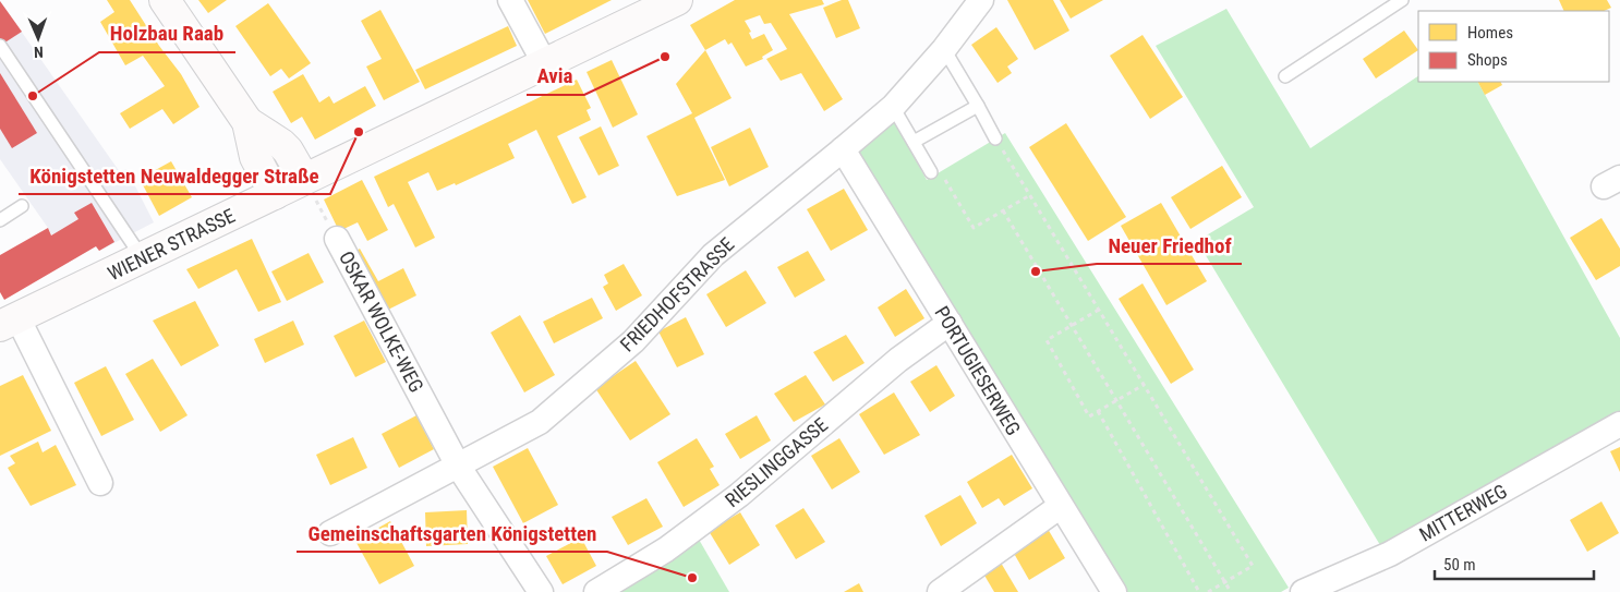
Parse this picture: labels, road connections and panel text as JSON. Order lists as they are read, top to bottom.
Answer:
{
  "streets": {
    "main road": ["WIENER STRASSE"],
    "street": [
      "FRIEDHOFSTRASSE",
      "OSKAR WOLKE-WEG",
      "PORTUGIESERWEG",
      "RIESLINGGASSE",
      "MITTERWEG"
    ]
  },
  "crossings": [
    ["WIENER STRASSE", "OSKAR WOLKE-WEG"],
    ["FRIEDHOFSTRASSE", "OSKAR WOLKE-WEG"],
    ["FRIEDHOFSTRASSE", "PORTUGIESERWEG"],
    ["PORTUGIESERWEG", "RIESLINGGASSE"]
  ],
  "places": [
    "Avia",
    "Holzbau Raab",
    "Königstetten Neuwaldegger Straße",
    "Neuer Friedhof",
    "Gemeinschaftsgarten Königstetten"
  ],
  "legend": ["Homes", "Shops"],
  "scale_bar": "50 m",
  "north": "bottom"
}
